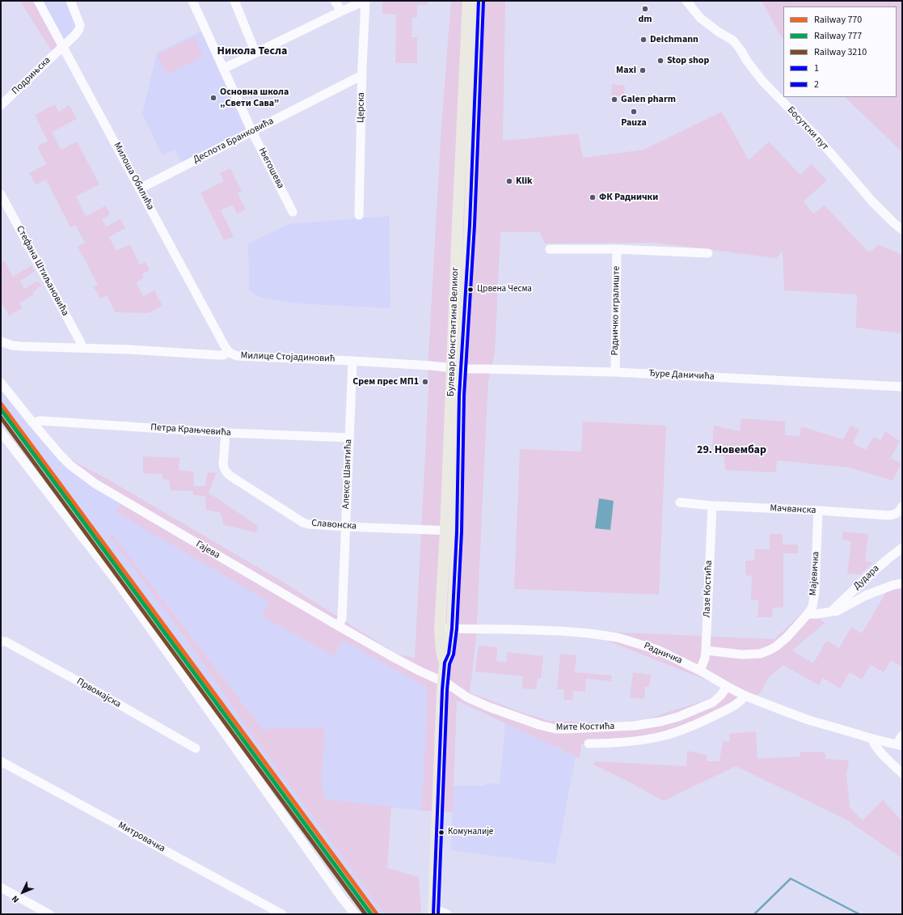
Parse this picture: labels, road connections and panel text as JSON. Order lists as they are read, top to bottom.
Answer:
{
  "streets": {
    "main road": ["Булевар Константина Великог"],
    "street": [
      "Подрињска",
      "Церска",
      "Босутски пут",
      "Деспота Бранковића",
      "Његошева",
      "Милоша Обилића",
      "Стефана Штиљановића",
      "Радничко игралиште",
      "Милице Стојадиновић",
      "Ђуре Даничића",
      "Петра Крањчевића",
      "Алексе Шантића",
      "Мачванска",
      "Славонска",
      "Гајева",
      "Мајевичка",
      "Дудара",
      "Лазе Костића",
      "Радничка",
      "Првомајска",
      "Мите Костића",
      "Митровачка"
    ]
  },
  "crossings": [
    ["Подрињска", "Милоша Обилића"],
    ["Церска", "Деспота Бранковића"],
    ["Деспота Бранковића", "Његошева"],
    ["Деспота Бранковића", "Милоша Обилића"],
    ["Милоша Обилића", "Милице Стојадиновић"],
    ["Стефана Штиљановића", "Милице Стојадиновић"],
    ["Радничко игралиште", "Ђуре Даничића"],
    ["Булевар Константина Великог", "Милице Стојадиновић"],
    ["Булевар Константина Великог", "Ђуре Даничића"],
    ["Булевар Константина Великог", "Славонска"],
    ["Булевар Константина Великог", "Гајева"],
    ["Булевар Константина Великог", "Радничка"],
    ["Булевар Константина Великог", "Мите Костића"],
    ["Милице Стојадиновић", "Ђуре Даничића"],
    ["Милице Стојадиновић", "Алексе Шантића"],
    ["Петра Крањчевића", "Алексе Шантића"],
    ["Петра Крањчевића", "Славонска"],
    ["Петра Крањчевића", "Гајева"],
    ["Алексе Шантића", "Славонска"],
    ["Алексе Шантића", "Гајева"],
    ["Мачванска", "Мајевичка"],
    ["Мачванска", "Лазе Костића"],
    ["Гајева", "Мите Костића"],
    ["Мајевичка", "Дудара"],
    ["Мајевичка", "Лазе Костића"],
    ["Лазе Костића", "Радничка"],
    ["Радничка", "Мите Костића"]
  ],
  "districts": ["Никола Тесла", "29. Новембар"],
  "places": [
    "dm",
    "Deichmann",
    "Stop shop",
    "Maxi",
    "Основна школа „Свети Сава”",
    "Galen pharm",
    "Pauza",
    "Klik",
    "ФК Раднички",
    "Црвена Чесма",
    "Срем прес МП1",
    "Комуналије"
  ],
  "lines": [
    "transit line 1",
    "transit line 2",
    "rail line 770",
    "rail line 777",
    "rail line 3210"
  ],
  "legend": [
    "Railway 770",
    "Railway 777",
    "Railway 3210",
    "1",
    "2"
  ],
  "north": "bottom left"
}
